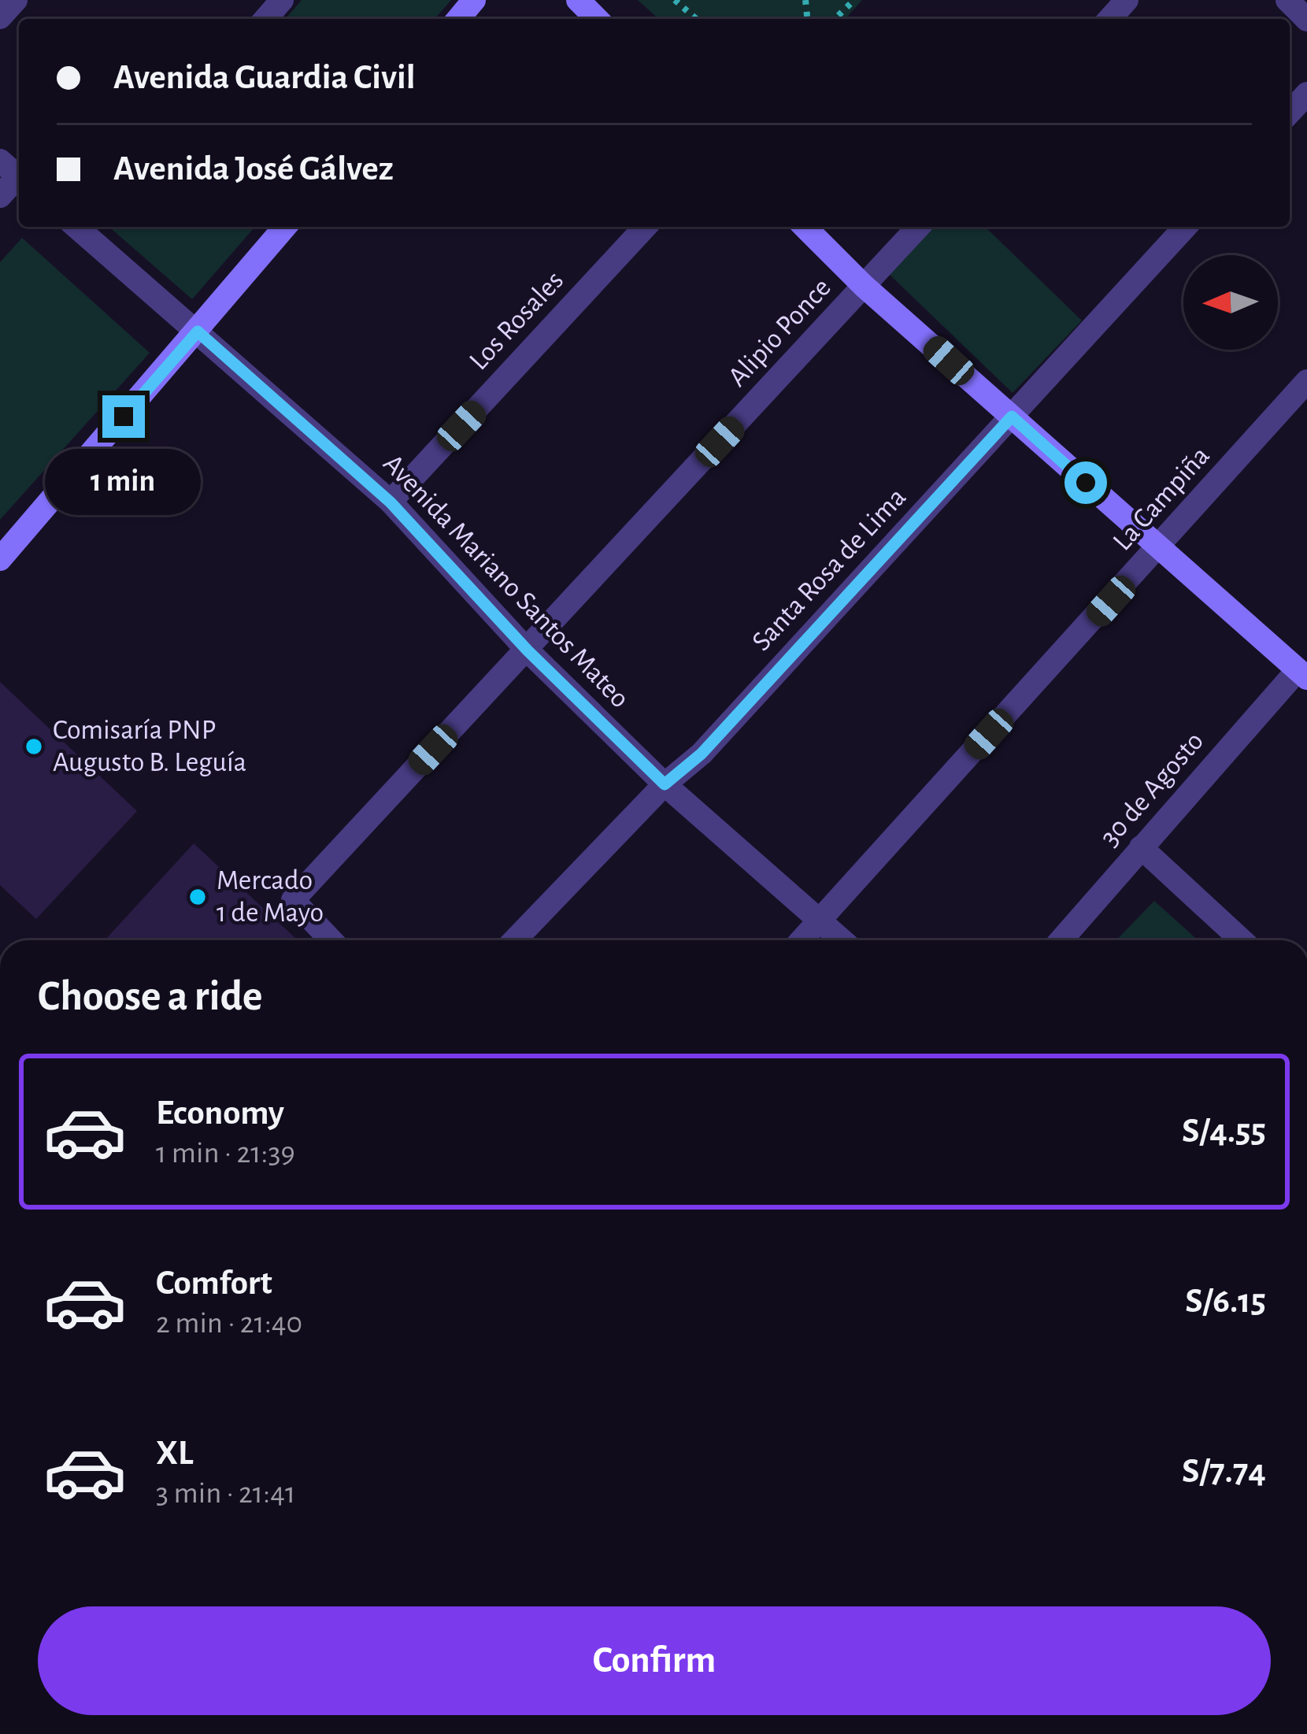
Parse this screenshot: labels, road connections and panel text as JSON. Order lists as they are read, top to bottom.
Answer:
{
  "streets": {
    "street": [
      "Los Rosales",
      "Alipio Ponce",
      "La Campiña",
      "Santa Rosa de Lima",
      "Avenida Mariano Santos Mateo",
      "30 de Agosto"
    ]
  },
  "crossings": [
    ["Los Rosales", "Avenida Mariano Santos Mateo"],
    ["Alipio Ponce", "Avenida Mariano Santos Mateo"],
    ["La Campiña", "Avenida Mariano Santos Mateo"],
    ["Santa Rosa de Lima", "Avenida Mariano Santos Mateo"]
  ],
  "places": ["Comisaría PNP Augusto B. Leguía", "Mercado 1 de Mayo"],
  "north": "left",
  "page": {
    "banner": ["Avenida Guardia Civil", "Avenida José Gálvez"],
    "bubble": "1 min",
    "heading": "Choose a ride",
    "list": [
      {
        "name": "Economy",
        "note": "1 min · 21:39",
        "value": "S/4.55"
      },
      {
        "name": "Comfort",
        "note": "2 min · 21:40",
        "value": "S/6.15"
      },
      {
        "name": "XL",
        "note": "3 min · 21:41",
        "value": "S/7.74"
      }
    ],
    "buttons": "Confirm"
  }
}
